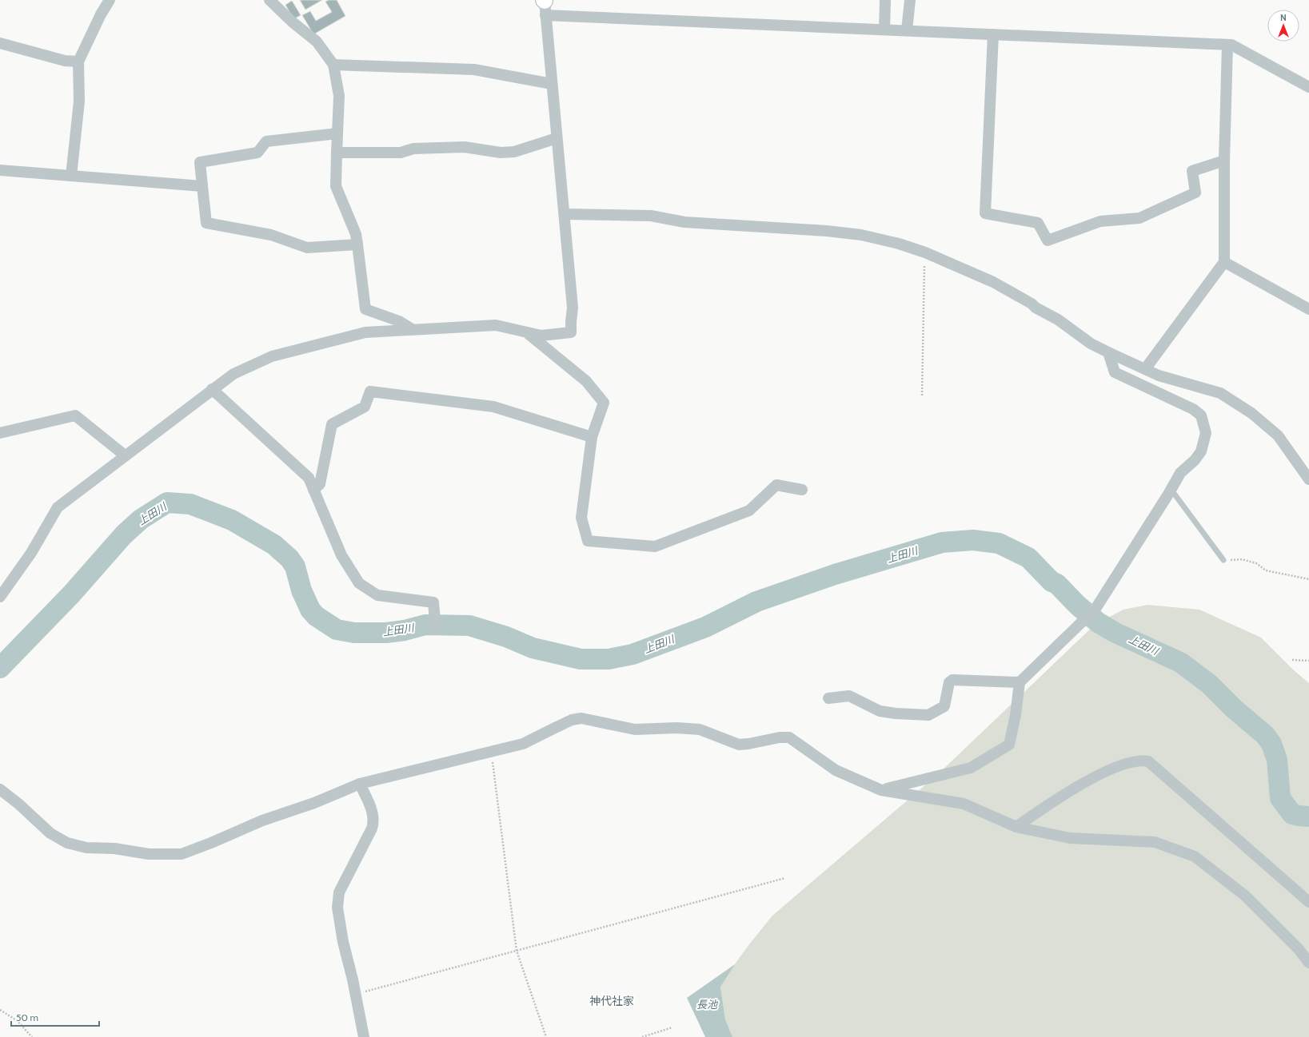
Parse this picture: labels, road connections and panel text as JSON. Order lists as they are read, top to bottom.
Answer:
{
  "districts": ["神代社家"],
  "water": ["上田川", "長池"],
  "scale_bar": "50 m",
  "north": "top"
}
